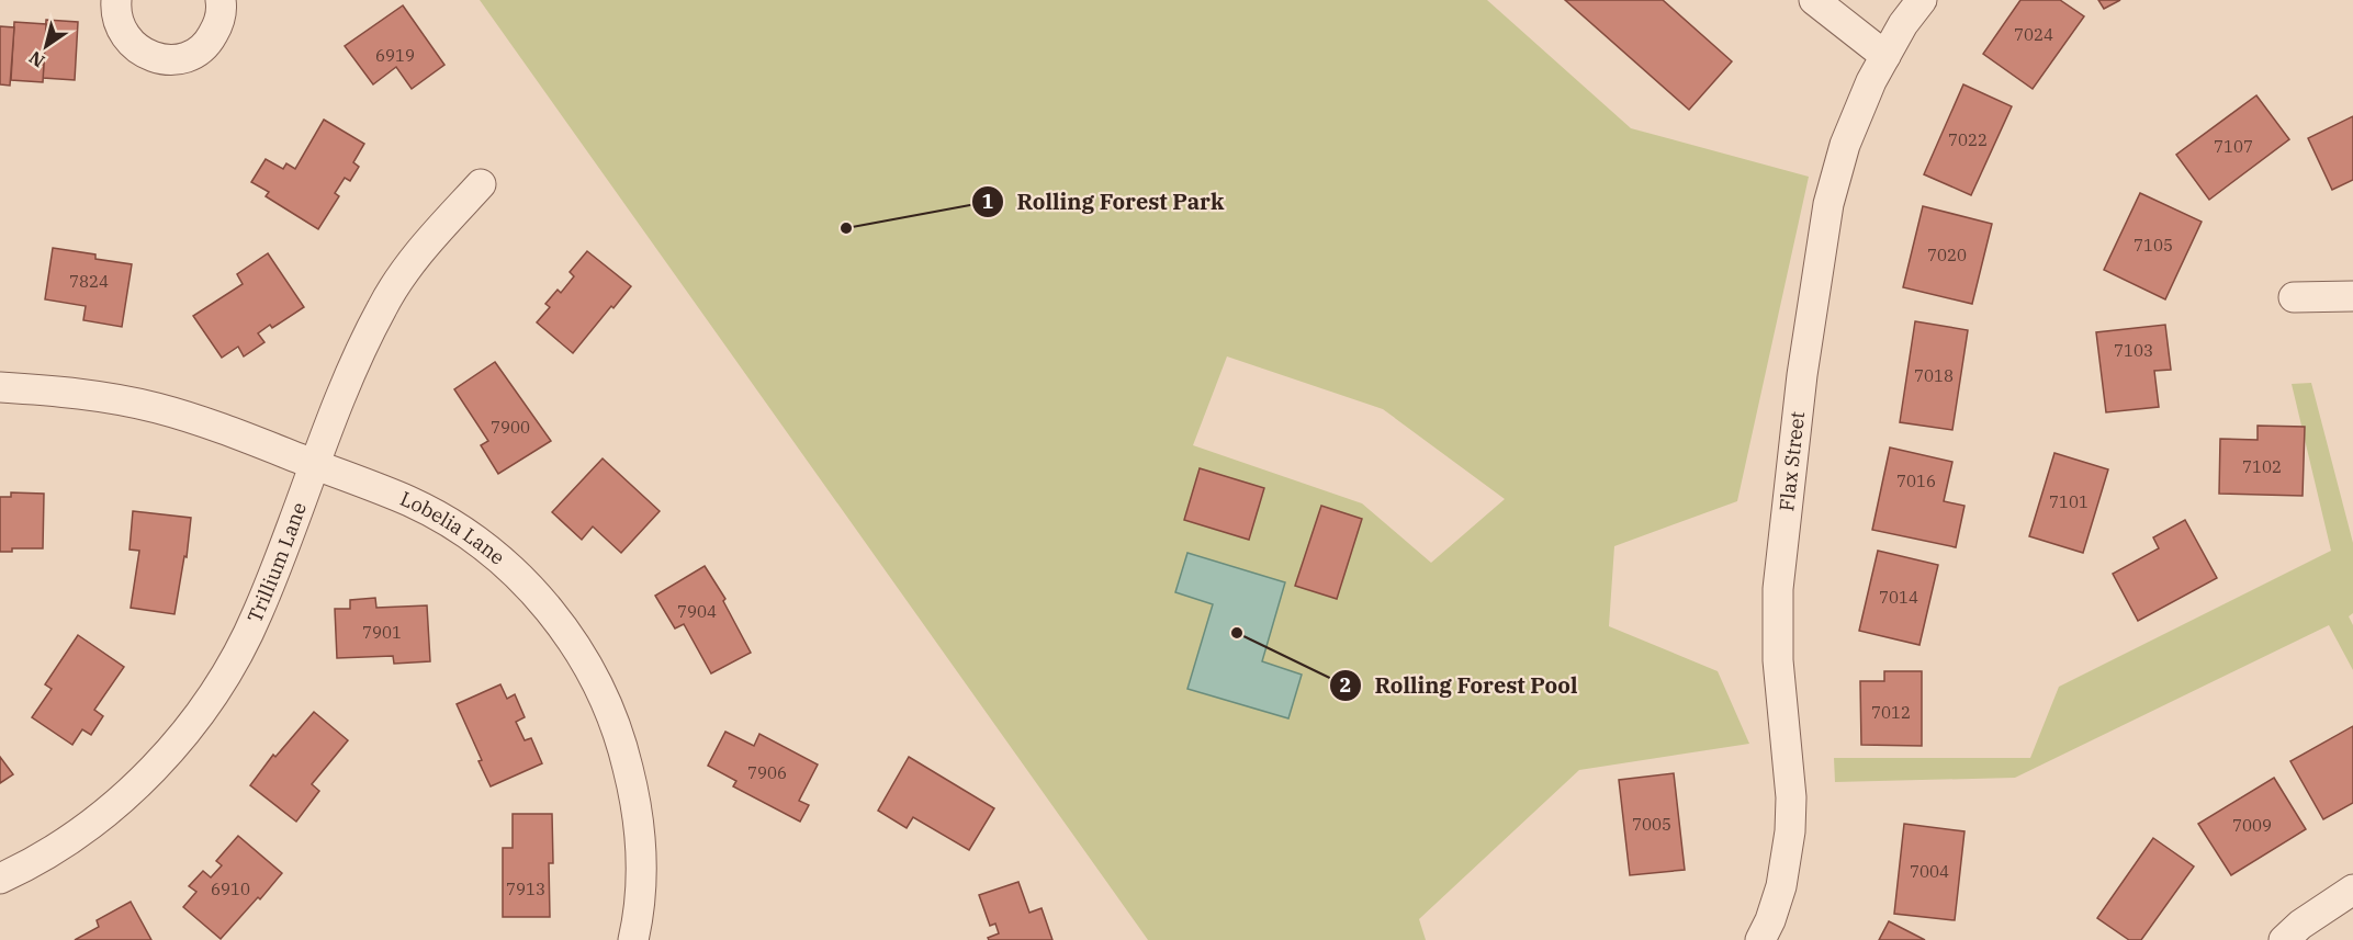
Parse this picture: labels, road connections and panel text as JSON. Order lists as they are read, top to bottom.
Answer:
{
  "streets": {
    "street": ["Flax Street", "Lobelia Lane", "Trillium Lane"]
  },
  "crossings": [
    ["Lobelia Lane", "Trillium Lane"]
  ],
  "places": ["Rolling Forest Park", "Rolling Forest Pool"],
  "house_numbers": [
    "7024",
    "6919",
    "7022",
    "7107",
    "7105",
    "7020",
    "7824",
    "7103",
    "7018",
    "7900",
    "7102",
    "7016",
    "7101",
    "7014",
    "7904",
    "7901",
    "7012",
    "7906",
    "7005",
    "7009",
    "7004",
    "6910",
    "7913"
  ],
  "north": "bottom left"
}
